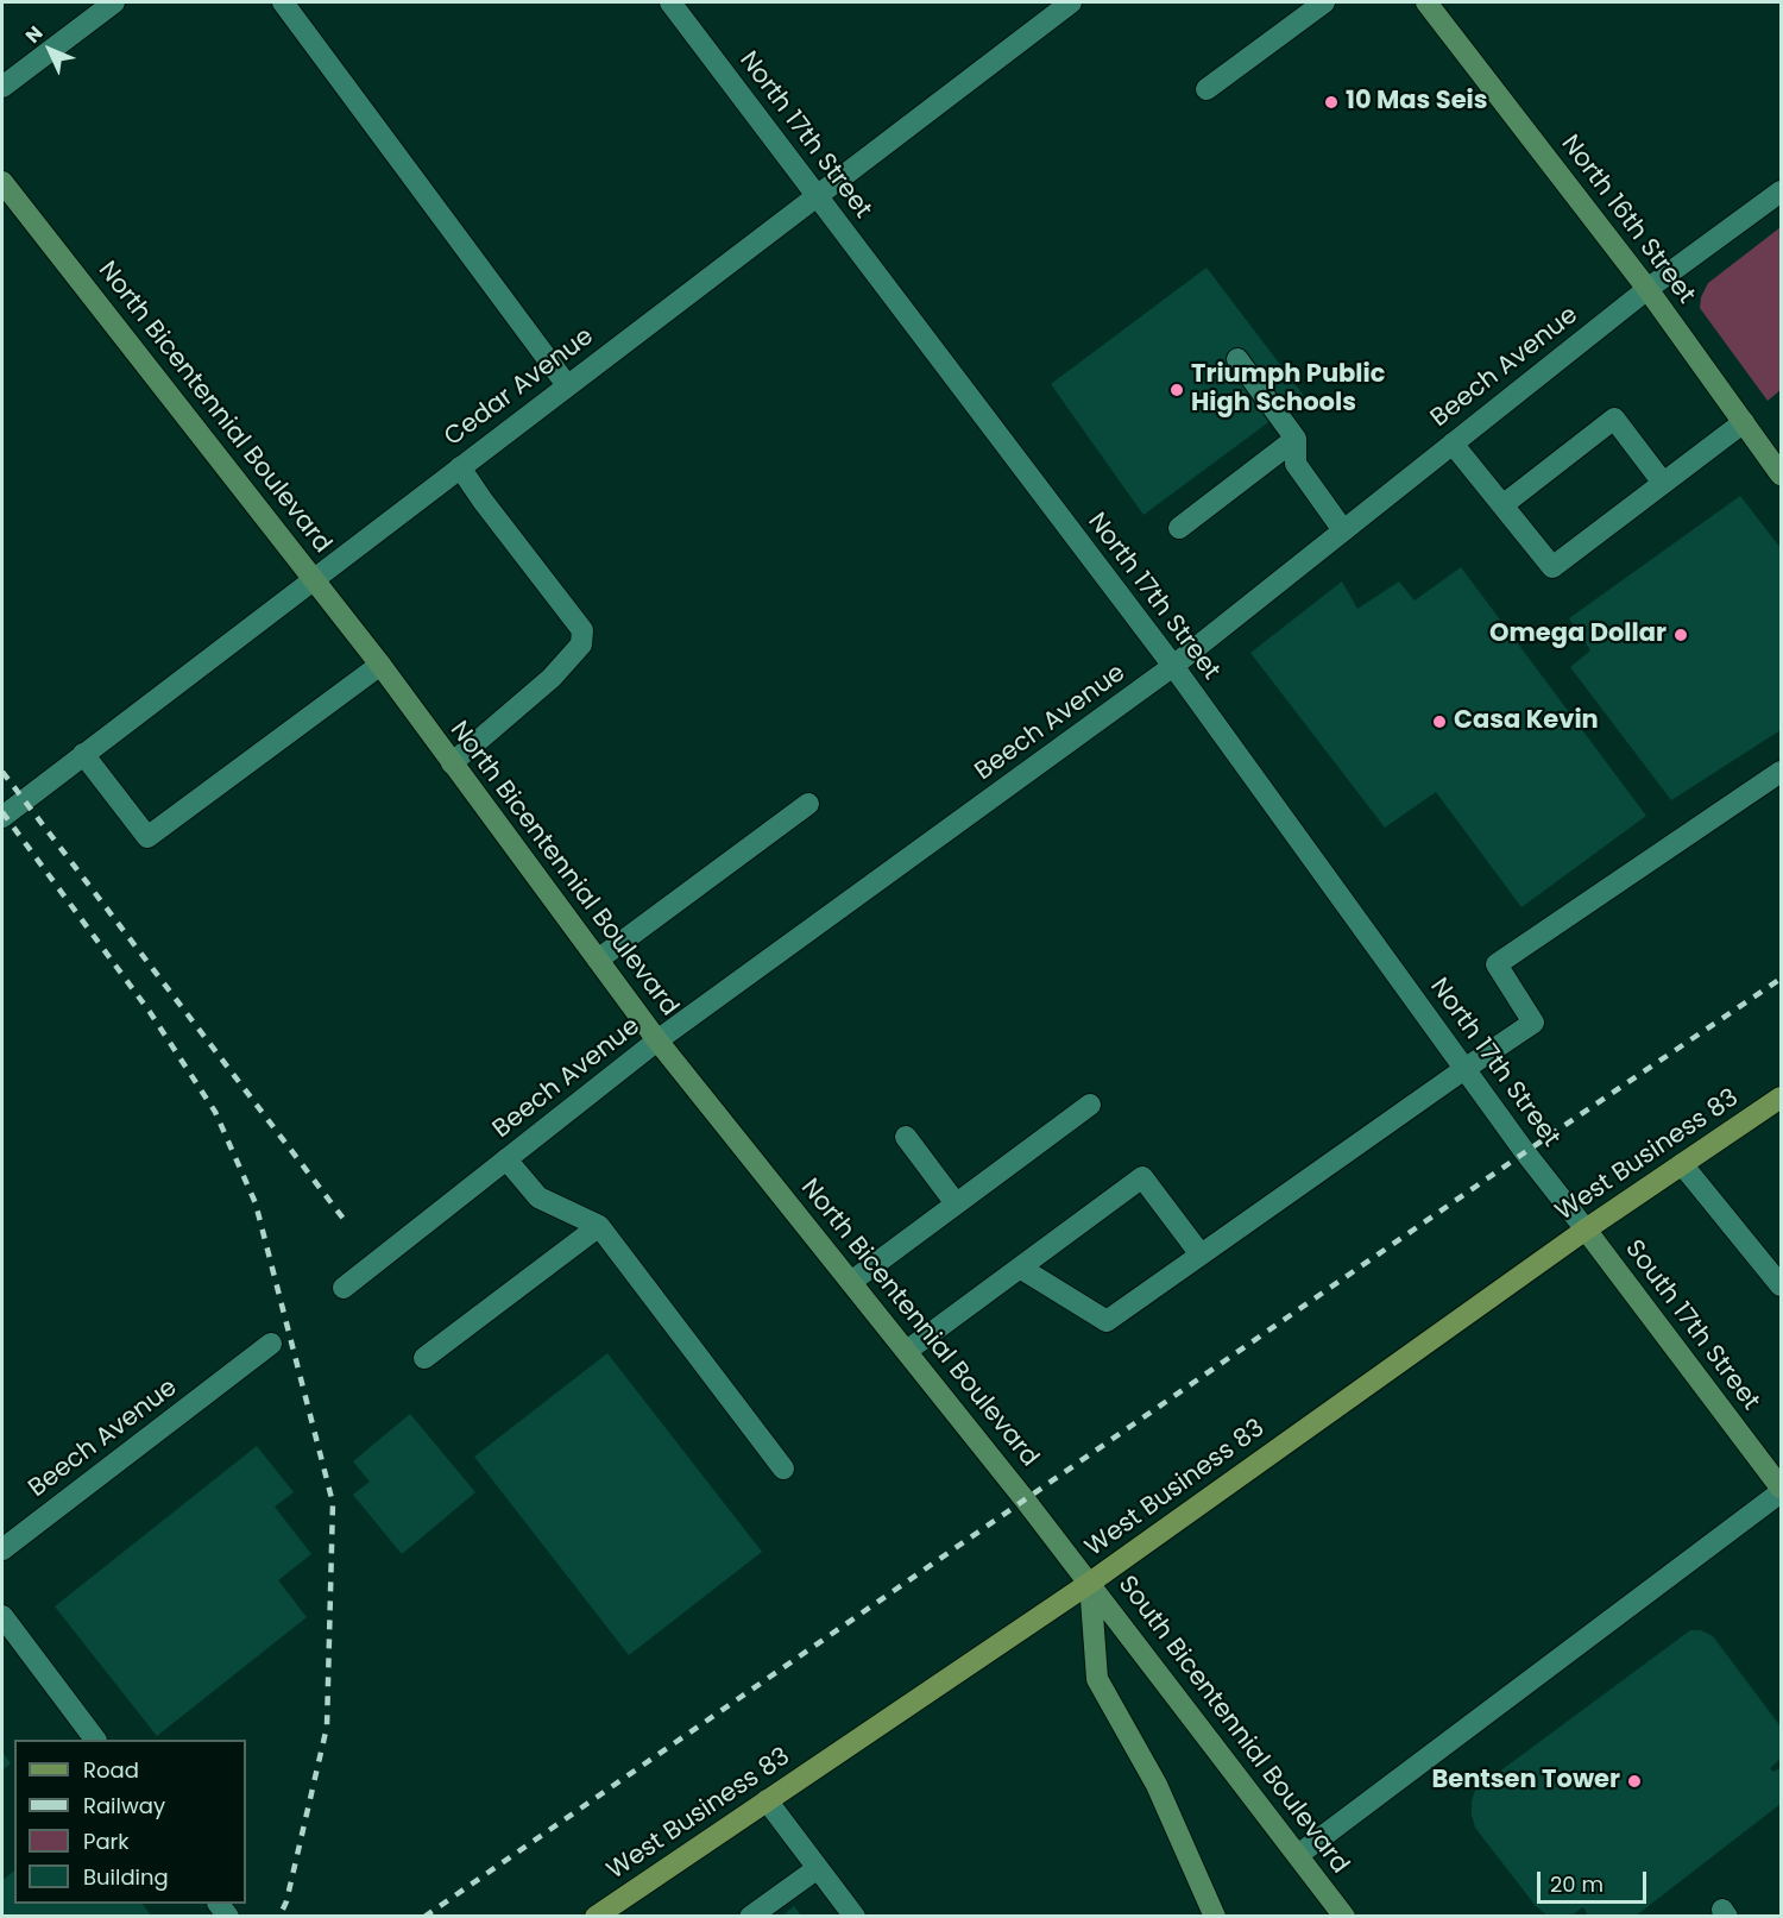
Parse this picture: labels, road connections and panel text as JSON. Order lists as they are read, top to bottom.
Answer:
{
  "streets": {
    "main road": [
      "North 16th Street",
      "North Bicentennial Boulevard",
      "West Business 83",
      "South 17th Street",
      "South Bicentennial Boulevard"
    ],
    "street": ["North 17th Street", "Beech Avenue", "Cedar Avenue"]
  },
  "crossings": [
    ["North 17th Street", "Beech Avenue"],
    ["North 17th Street", "Cedar Avenue"],
    ["North 17th Street", "West Business 83"],
    ["North 17th Street", "South 17th Street"],
    ["North 16th Street", "Beech Avenue"],
    ["Beech Avenue", "North Bicentennial Boulevard"],
    ["Cedar Avenue", "North Bicentennial Boulevard"],
    ["North Bicentennial Boulevard", "West Business 83"],
    ["North Bicentennial Boulevard", "South Bicentennial Boulevard"],
    ["West Business 83", "South 17th Street"],
    ["West Business 83", "South Bicentennial Boulevard"]
  ],
  "places": [
    "10 Mas Seis",
    "Triumph Public High Schools",
    "Omega Dollar",
    "Casa Kevin",
    "Bentsen Tower"
  ],
  "legend": [
    "Road",
    "Railway",
    "Park",
    "Building"
  ],
  "scale_bar": "20 m",
  "north": "top left"
}
